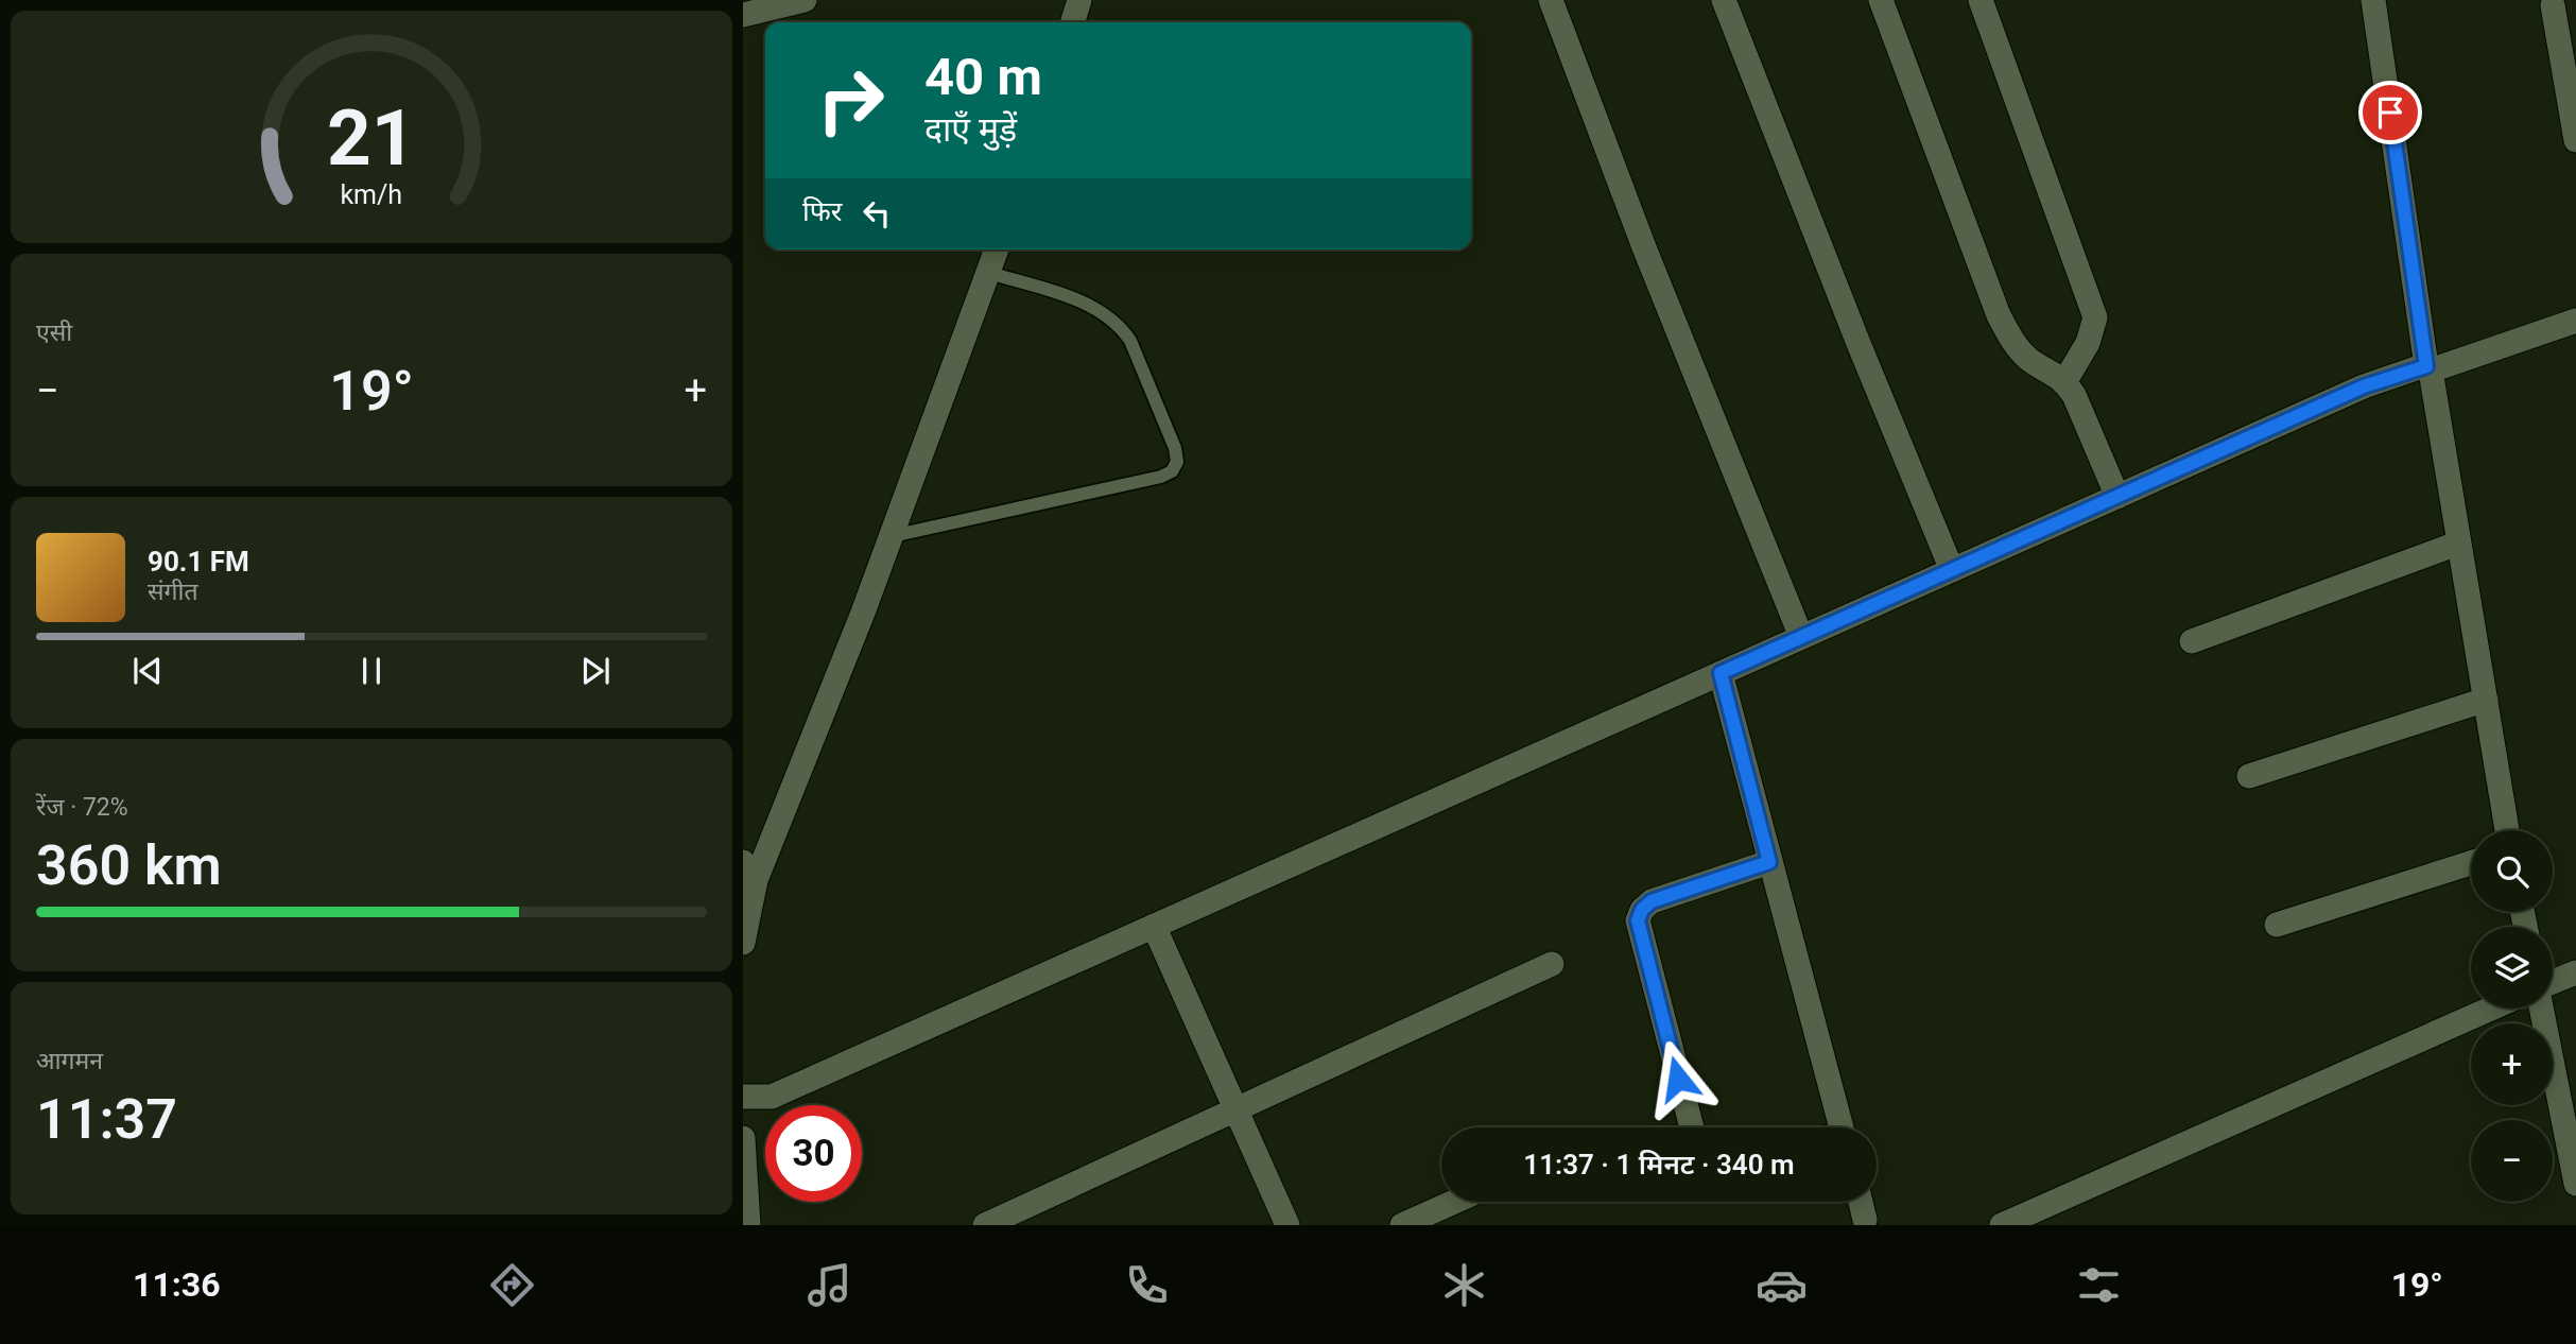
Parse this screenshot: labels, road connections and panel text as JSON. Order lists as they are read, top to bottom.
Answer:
{
  "page": {
    "turn": ["40 m", "दाएँ मुड़ें"],
    "then": "फिर",
    "tile": [
      "एसी",
      ["रेंज · 72%", "360 km"],
      ["आगमन", "11:37"]
    ],
    "heat": ["−", "19°", "+"],
    "song": ["90.1 FM", "संगीत"],
    "map_buttons": ["+", "−"],
    "limit": "30",
    "trip": "11:37 · 1 मिनट · 340 m",
    "tabs": ["11:36", "19°"],
    "gauge": ["21", "km/h"]
  }
}
